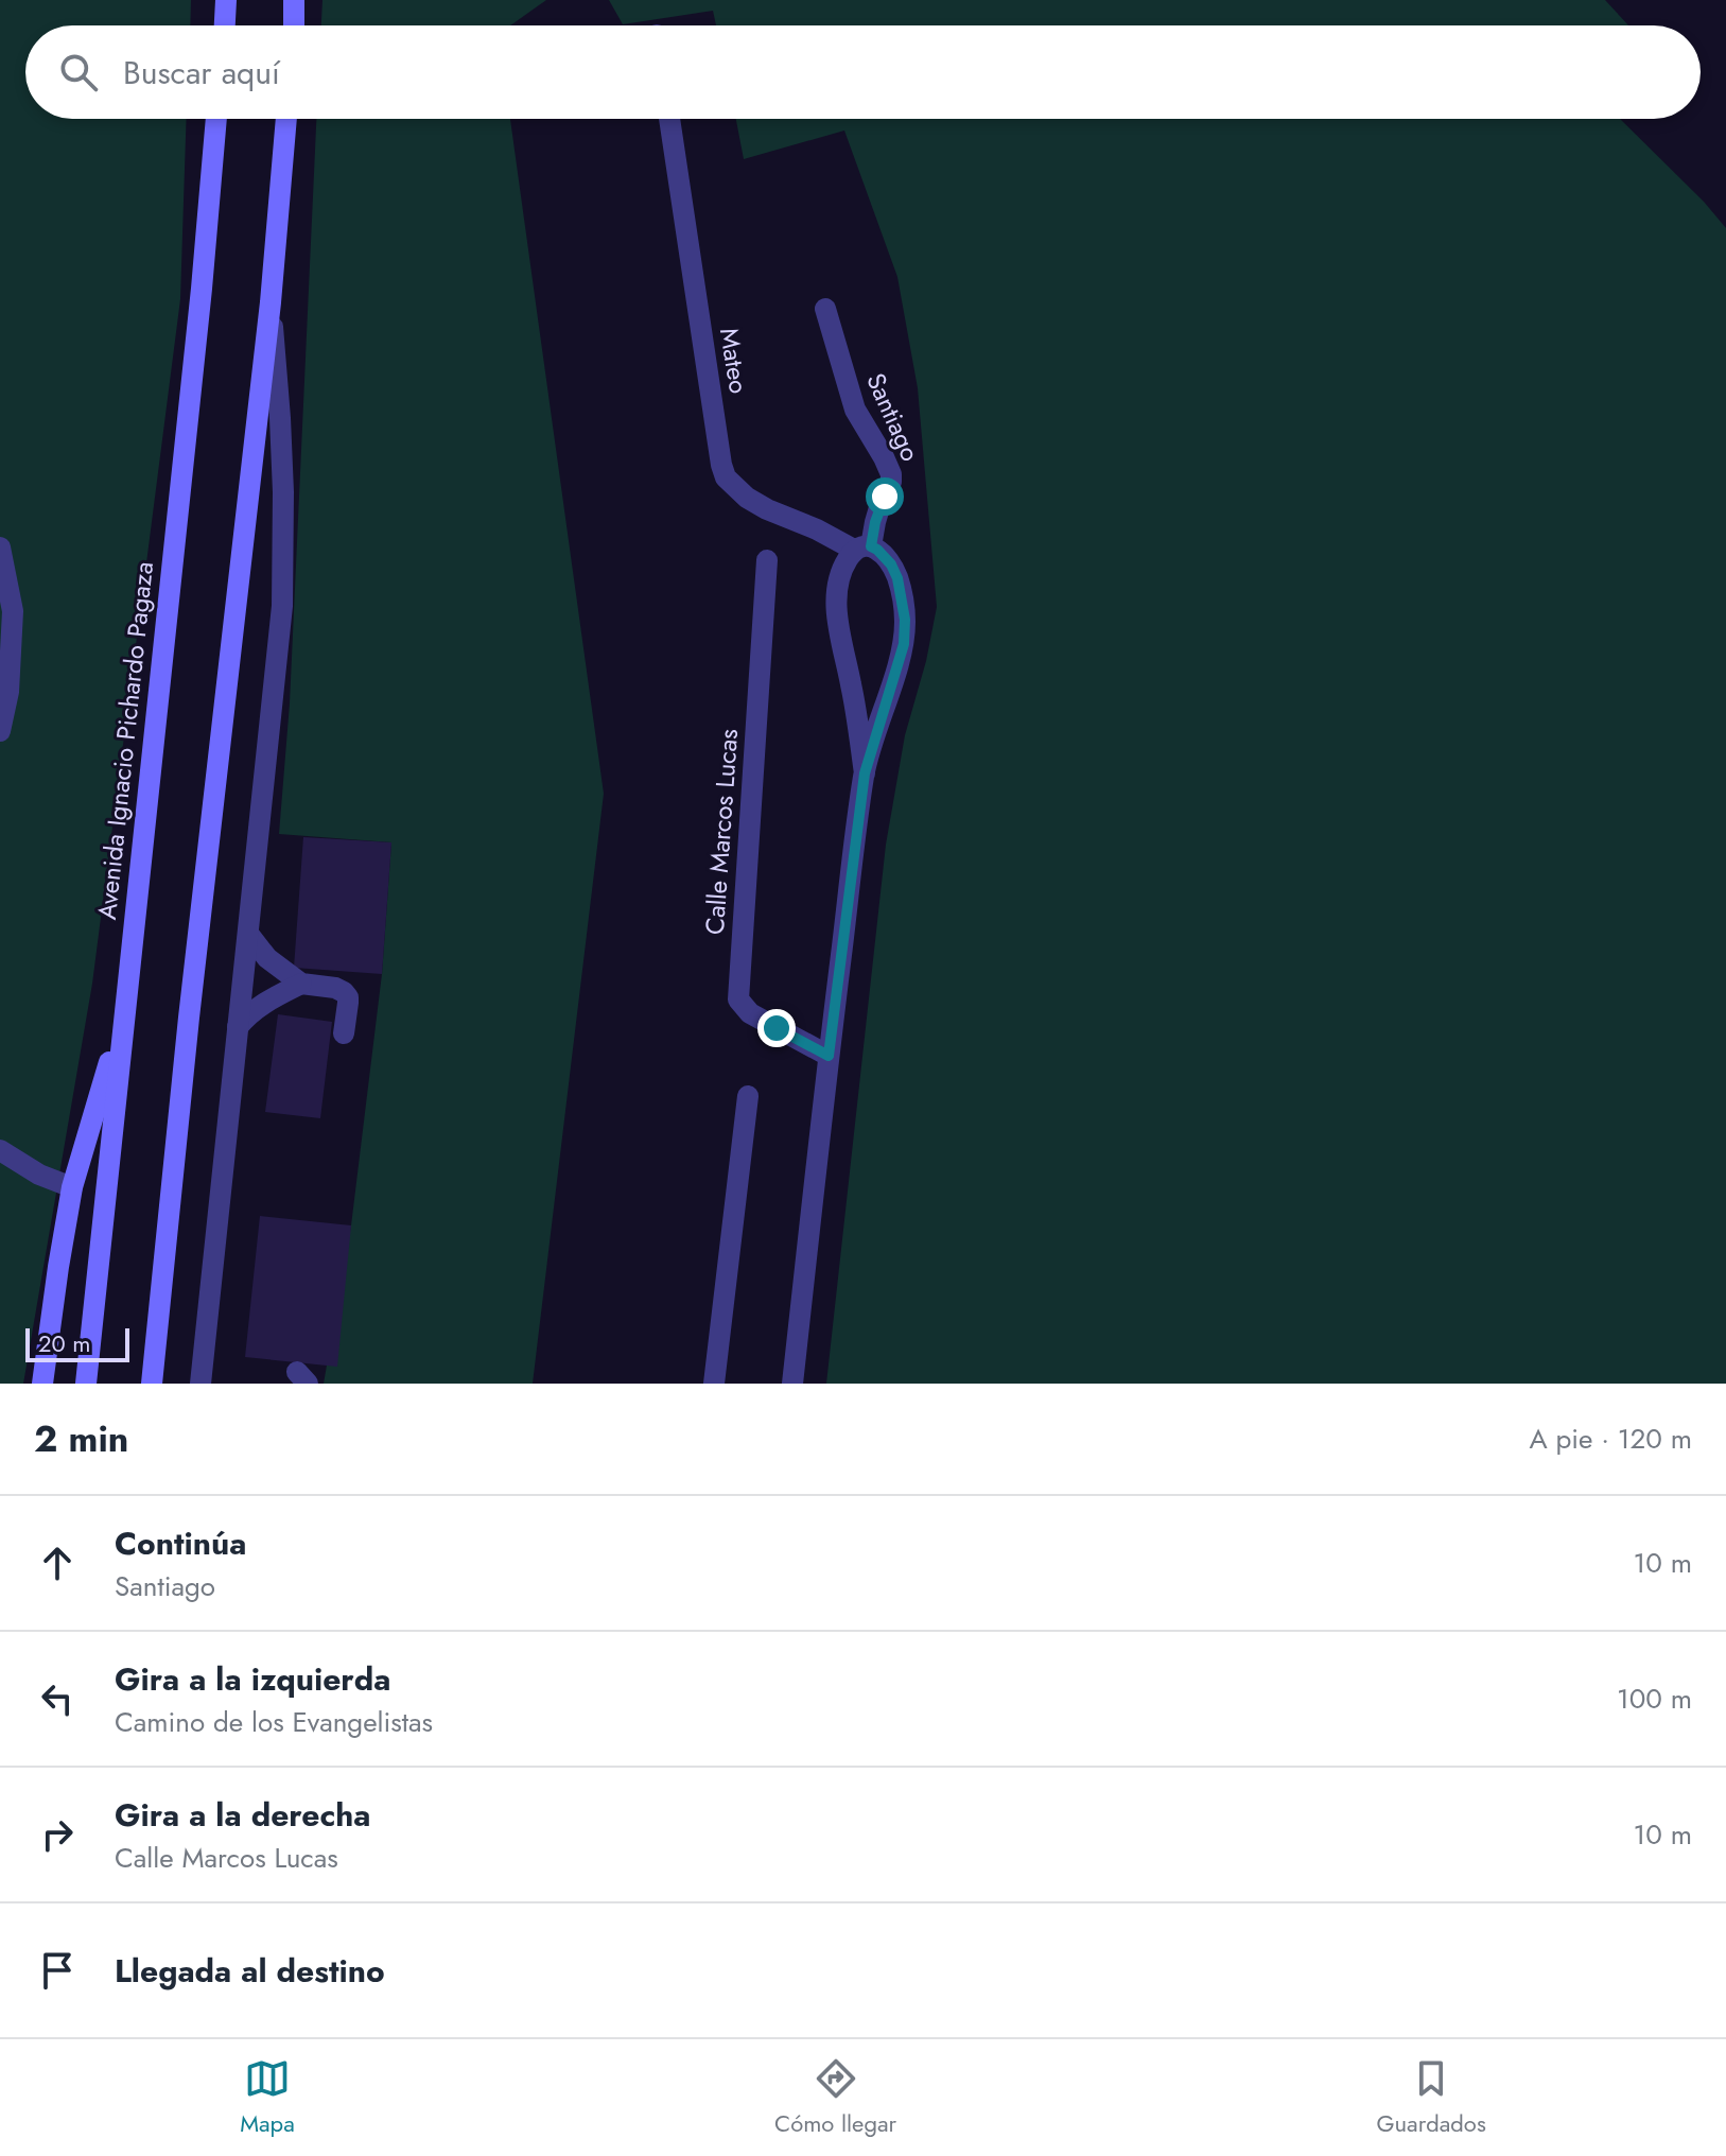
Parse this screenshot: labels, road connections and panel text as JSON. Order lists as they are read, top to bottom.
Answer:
{
  "streets": {
    "main road": ["Avenida Ignacio Pichardo Pagaza"],
    "street": ["Mateo", "Santiago", "Calle Marcos Lucas"]
  },
  "crossings": [
    ["Mateo", "Santiago"]
  ],
  "scale_bar": "20 m",
  "page": {
    "search": "Buscar aquí",
    "scale": "20 m",
    "heading": ["2 min", "A pie · 120 m"],
    "list": [
      ["Continúa", "Santiago", "10 m"],
      ["Gira a la izquierda", "Camino de los Evangelistas", "100 m"],
      ["Gira a la derecha", "Calle Marcos Lucas", "10 m"],
      "Llegada al destino"
    ],
    "nav": ["Mapa", "Cómo llegar", "Guardados"]
  }
}
